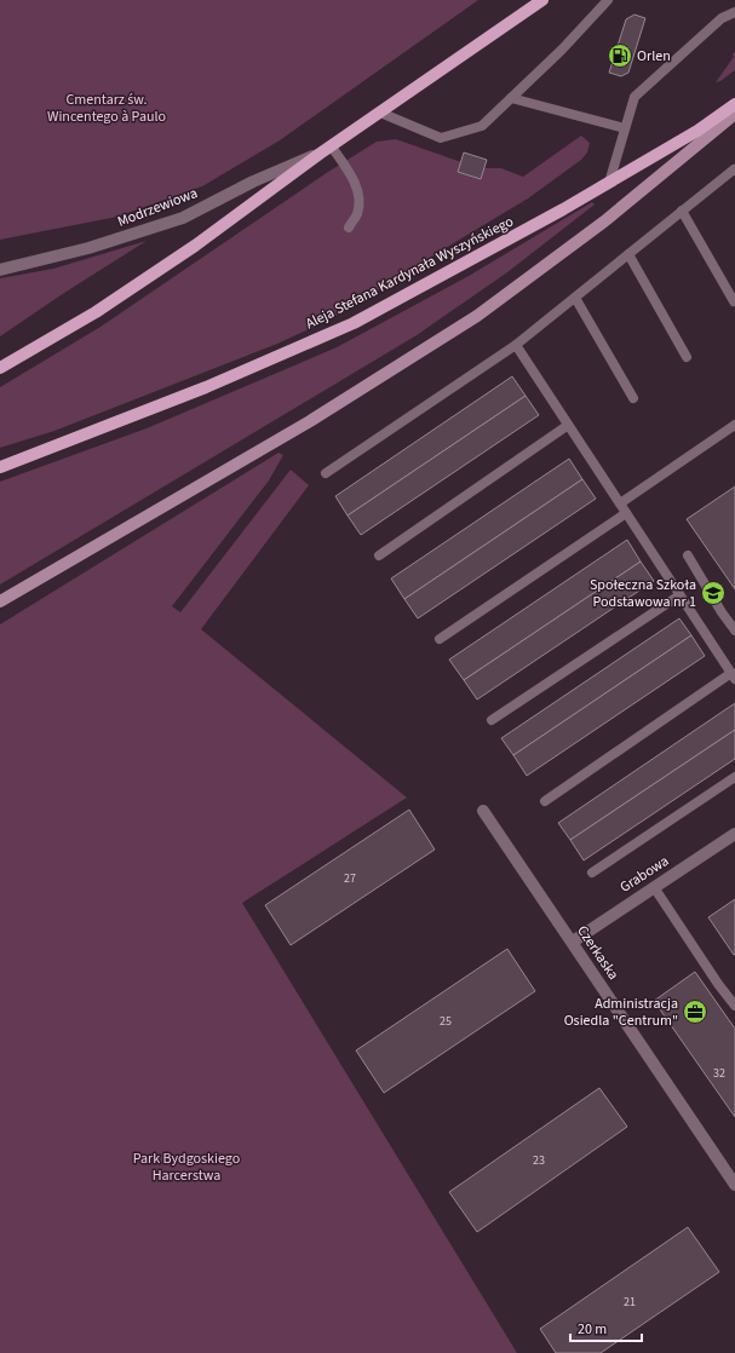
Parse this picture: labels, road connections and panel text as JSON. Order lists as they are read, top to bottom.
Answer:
{
  "streets": {
    "main road": ["Aleja Stefana Kardynała Wyszyńskiego"],
    "street": ["Modrzewiowa", "Grabowa", "Czerkaska"]
  },
  "crossings": [
    ["Grabowa", "Czerkaska"]
  ],
  "parks": ["Cmentarz św. Wincentego à Paulo", "Park Bydgoskiego Harcerstwa"],
  "places": {
    "fuel station": ["Orlen"],
    "school or university": ["Społeczna Szkoła Podstawowa nr 1"],
    "office": ["Administracja Osiedla \"Centrum\""]
  },
  "house_numbers": [
    "27",
    "25",
    "32",
    "23",
    "21"
  ],
  "scale_bar": "20 m"
}
